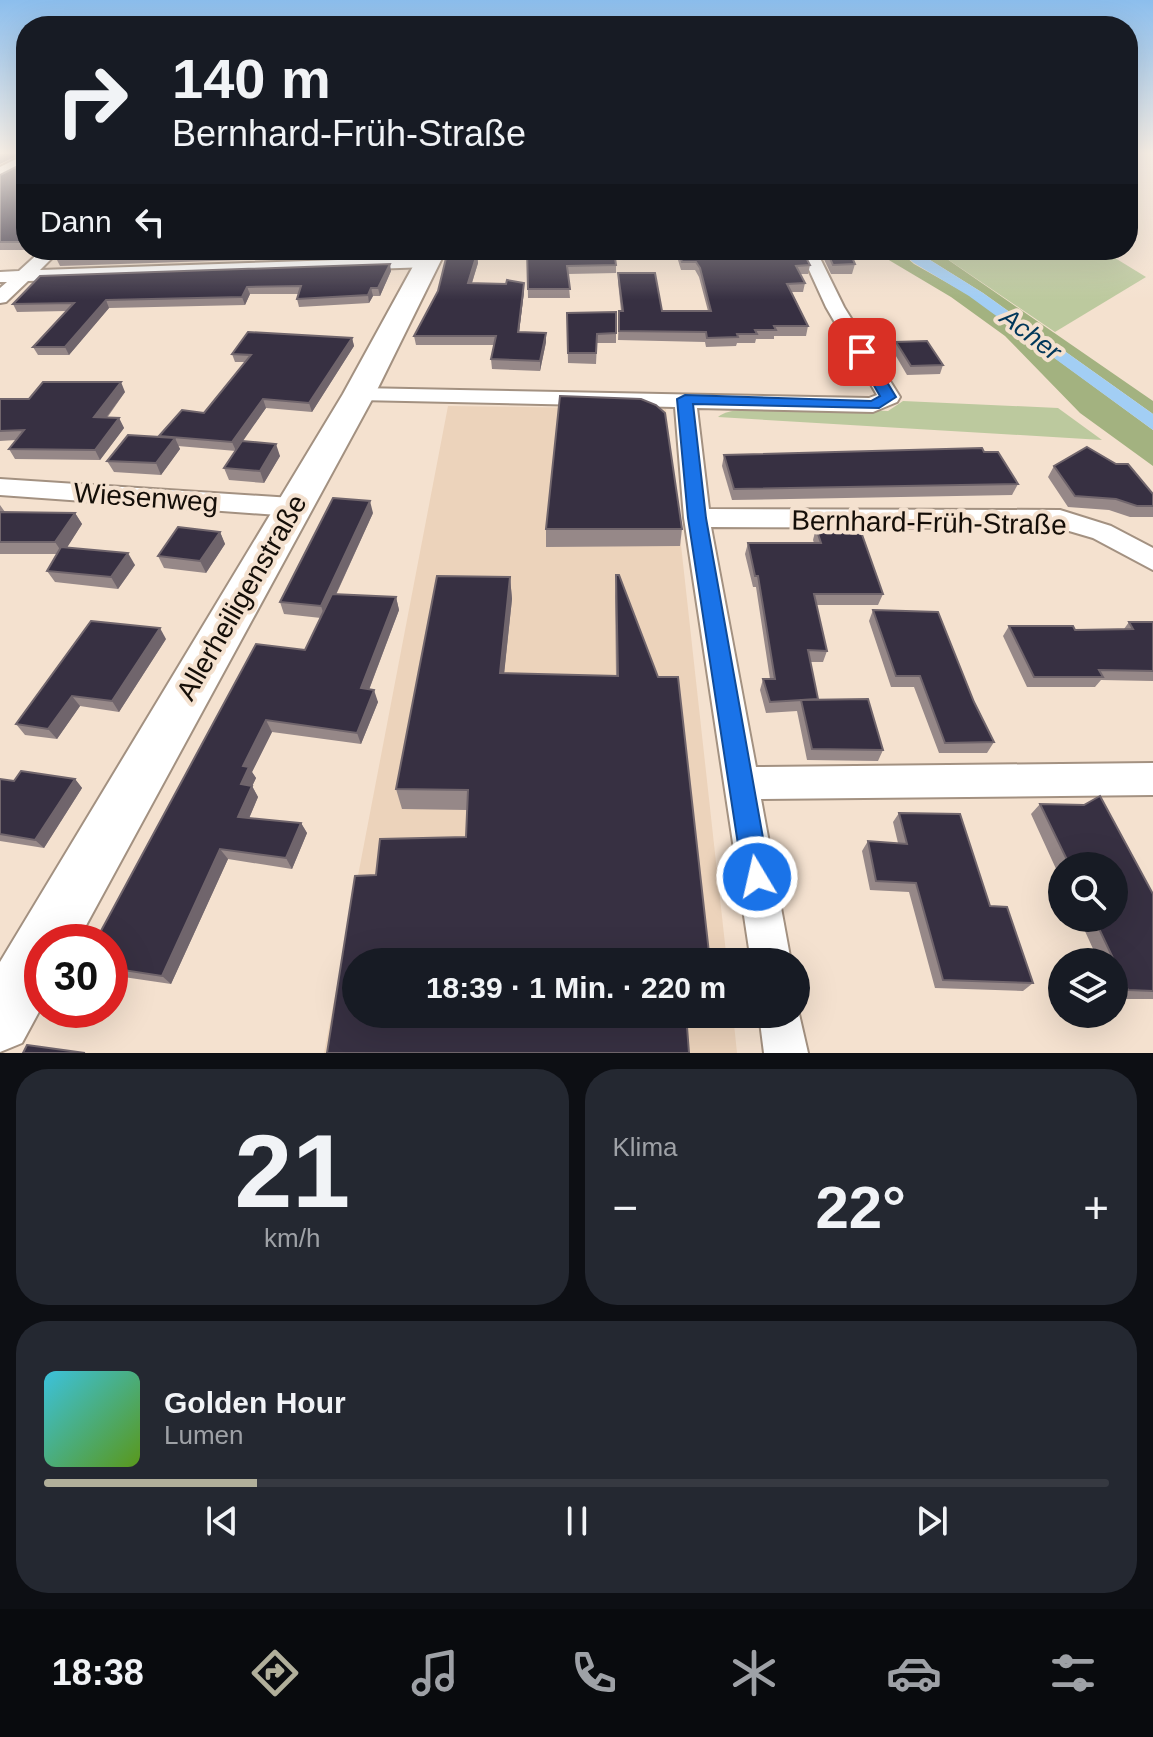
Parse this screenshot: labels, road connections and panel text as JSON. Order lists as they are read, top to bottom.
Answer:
{
  "streets": {
    "street": ["Wiesenweg", "Bernhard-Früh-Straße", "Allerheiligenstraße"]
  },
  "crossings": [
    ["Wiesenweg", "Allerheiligenstraße"]
  ],
  "water": ["Acher"],
  "page": {
    "turn": ["140 m", "Bernhard-Früh-Straße"],
    "then": "Dann",
    "limit": "30",
    "trip": "18:39 · 1 Min. · 220 m",
    "tile": [
      ["21", "km/h"],
      "Klima"
    ],
    "heat": ["−", "22°", "+"],
    "song": ["Golden Hour", "Lumen"],
    "tabs": "18:38"
  }
}
